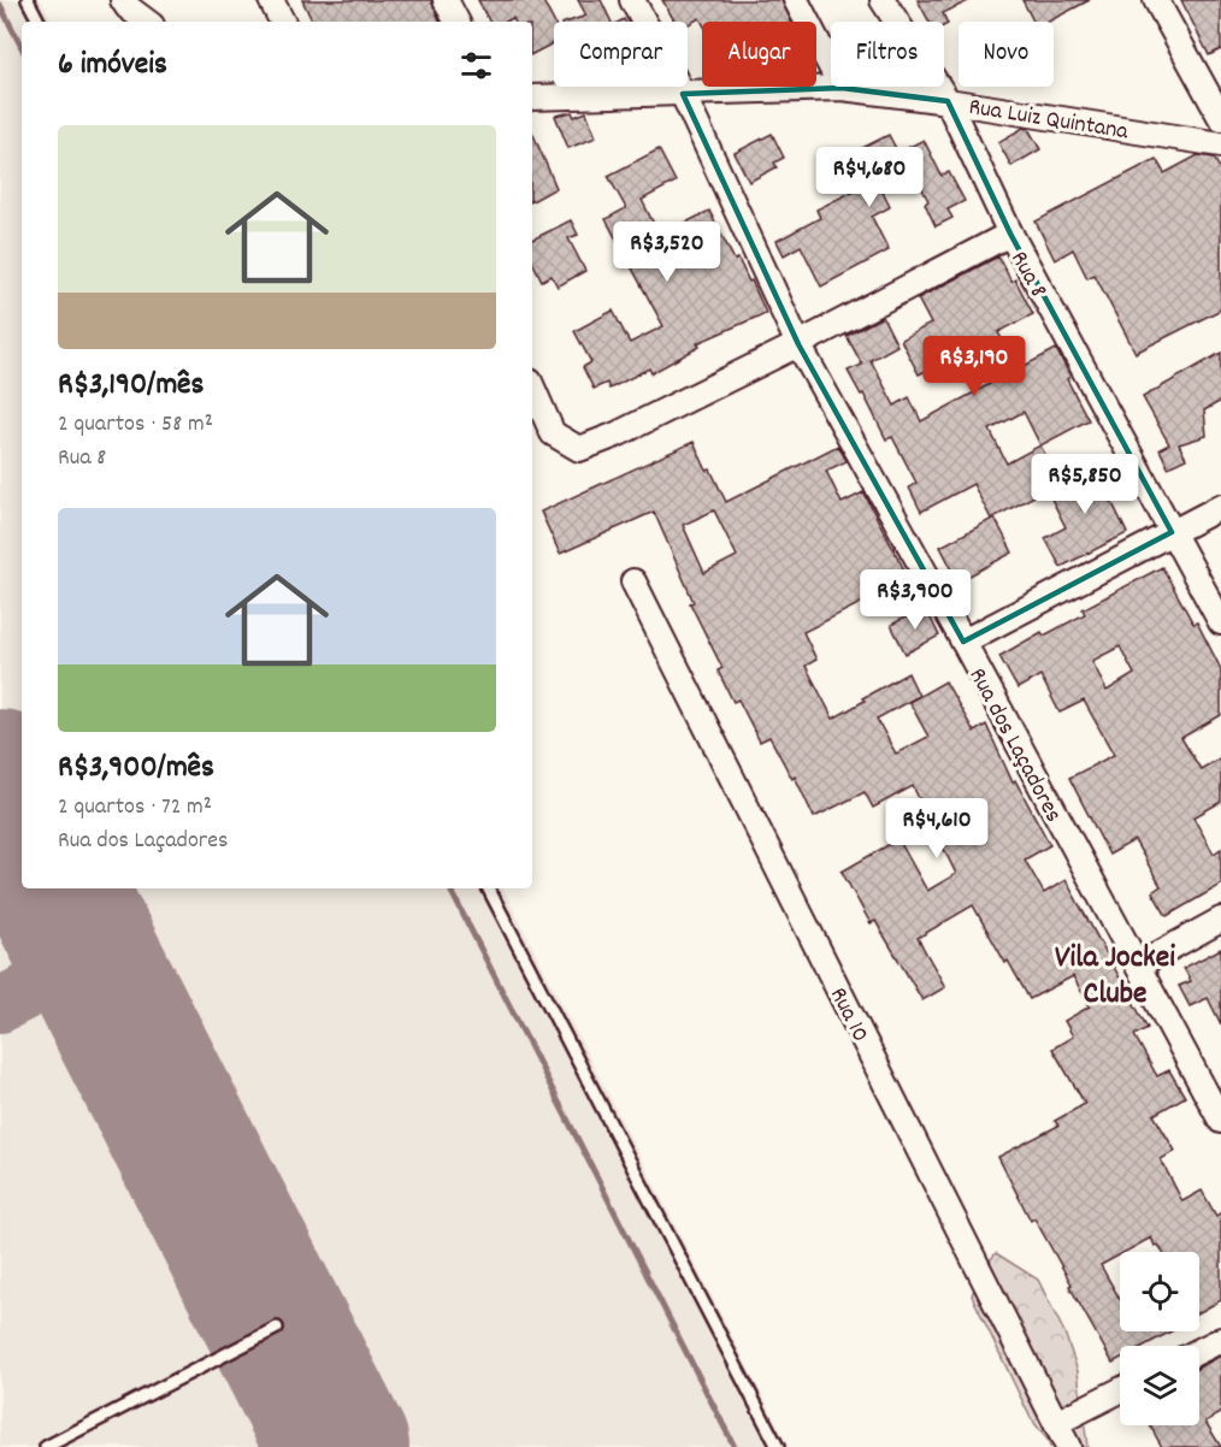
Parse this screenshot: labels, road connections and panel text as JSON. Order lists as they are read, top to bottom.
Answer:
{
  "streets": {
    "street": [
      "Rua Luiz Quintana",
      "Rua 8",
      "Rua dos Laçadores",
      "Rua 10"
    ]
  },
  "crossings": [
    ["Rua Luiz Quintana", "Rua 8"],
    ["Rua Luiz Quintana", "Rua dos Laçadores"]
  ],
  "districts": ["Vila Jockei Clube"],
  "page": {
    "chip": [
      "Comprar",
      "Alugar",
      "Filtros",
      "Novo"
    ],
    "heading": "6 imóveis",
    "list": [
      {
        "name": "R$3,190/mês",
        "note": "2 quartos · 58 m² · Rua 8"
      },
      {
        "name": "R$3,900/mês",
        "note": "2 quartos · 72 m² · Rua dos Laçadores"
      }
    ],
    "price": [
      "R$4,680",
      "R$3,520",
      "R$3,190",
      "R$5,850",
      "R$3,900",
      "R$4,610"
    ]
  }
}
